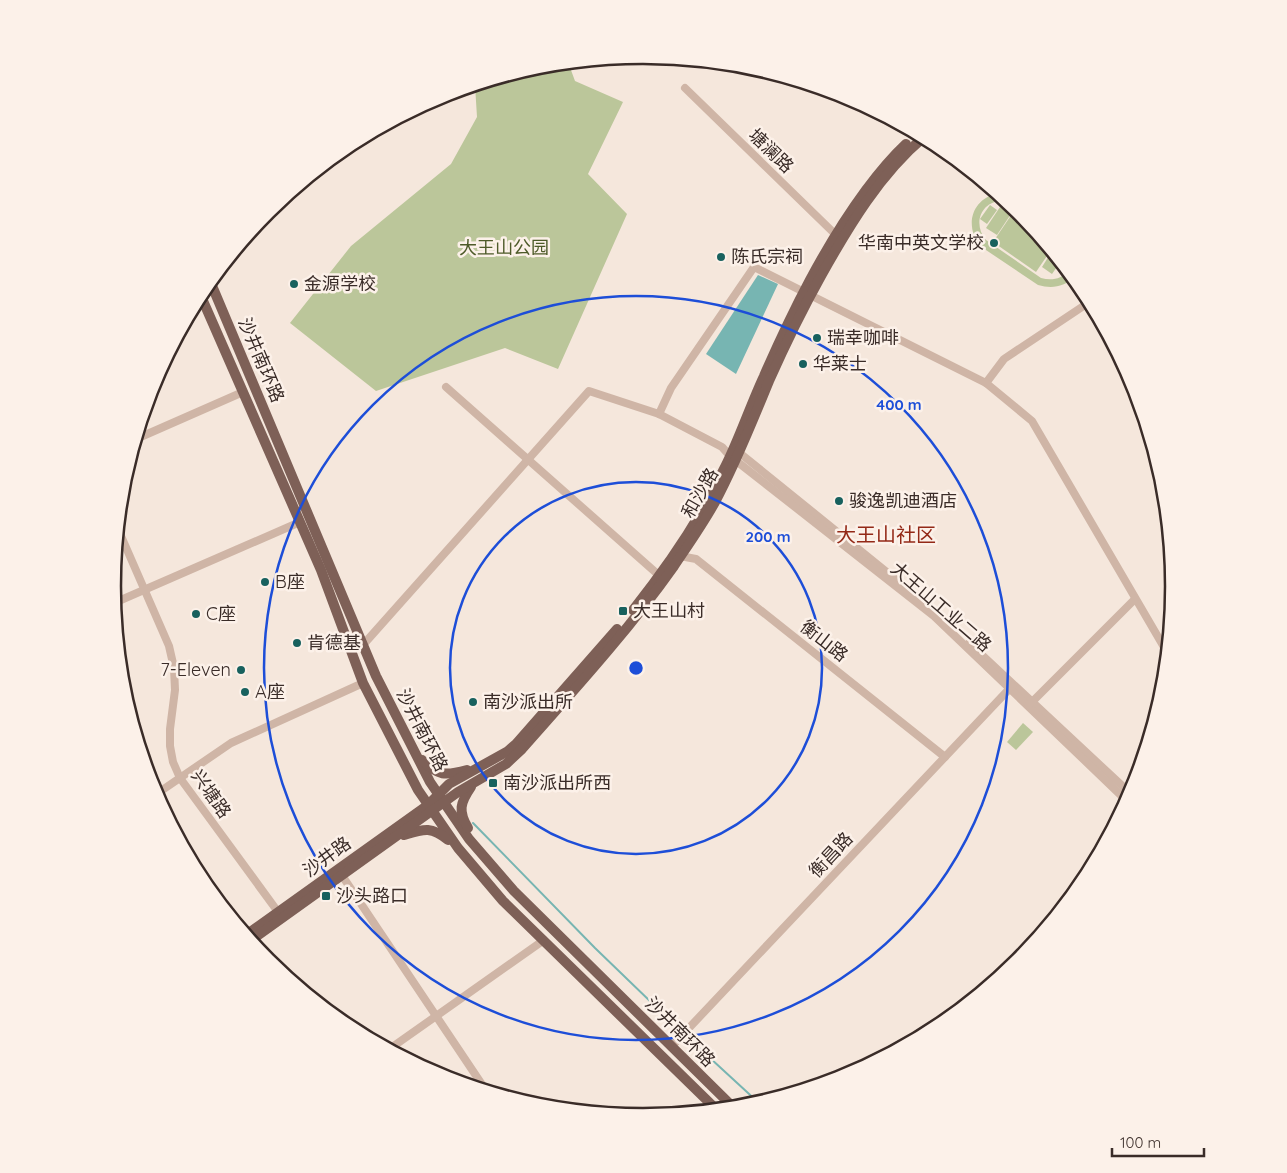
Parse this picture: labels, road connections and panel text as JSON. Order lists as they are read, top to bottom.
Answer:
{
  "streets": {
    "main road": ["沙井南环路", "和沙路", "沙井路"],
    "street": [
      "塘澜路",
      "大王山工业二路",
      "衡山路",
      "兴塘路",
      "衡昌路"
    ]
  },
  "crossings": [
    ["塘澜路", "和沙路"],
    ["沙井南环路", "和沙路"],
    ["沙井南环路", "衡昌路"],
    ["沙井南环路", "沙井路"],
    ["和沙路", "大王山工业二路"],
    ["和沙路", "衡山路"],
    ["和沙路", "沙井路"],
    ["大王山工业二路", "衡昌路"],
    ["衡山路", "衡昌路"],
    ["兴塘路", "沙井路"]
  ],
  "districts": ["大王山社区"],
  "parks": ["大王山公园"],
  "places": {
    "other": [
      "华南中英文学校",
      "陈氏宗祠",
      "金源学校",
      "瑞幸咖啡",
      "华莱士",
      "骏逸凯迪酒店",
      "B座",
      "C座",
      "肯德基",
      "7-Eleven",
      "A座",
      "南沙派出所"
    ],
    "transit": ["大王山村", "南沙派出所西", "沙头路口"]
  },
  "scale_bar": "100 m",
  "rings": ["400 m", "200 m"]
}
